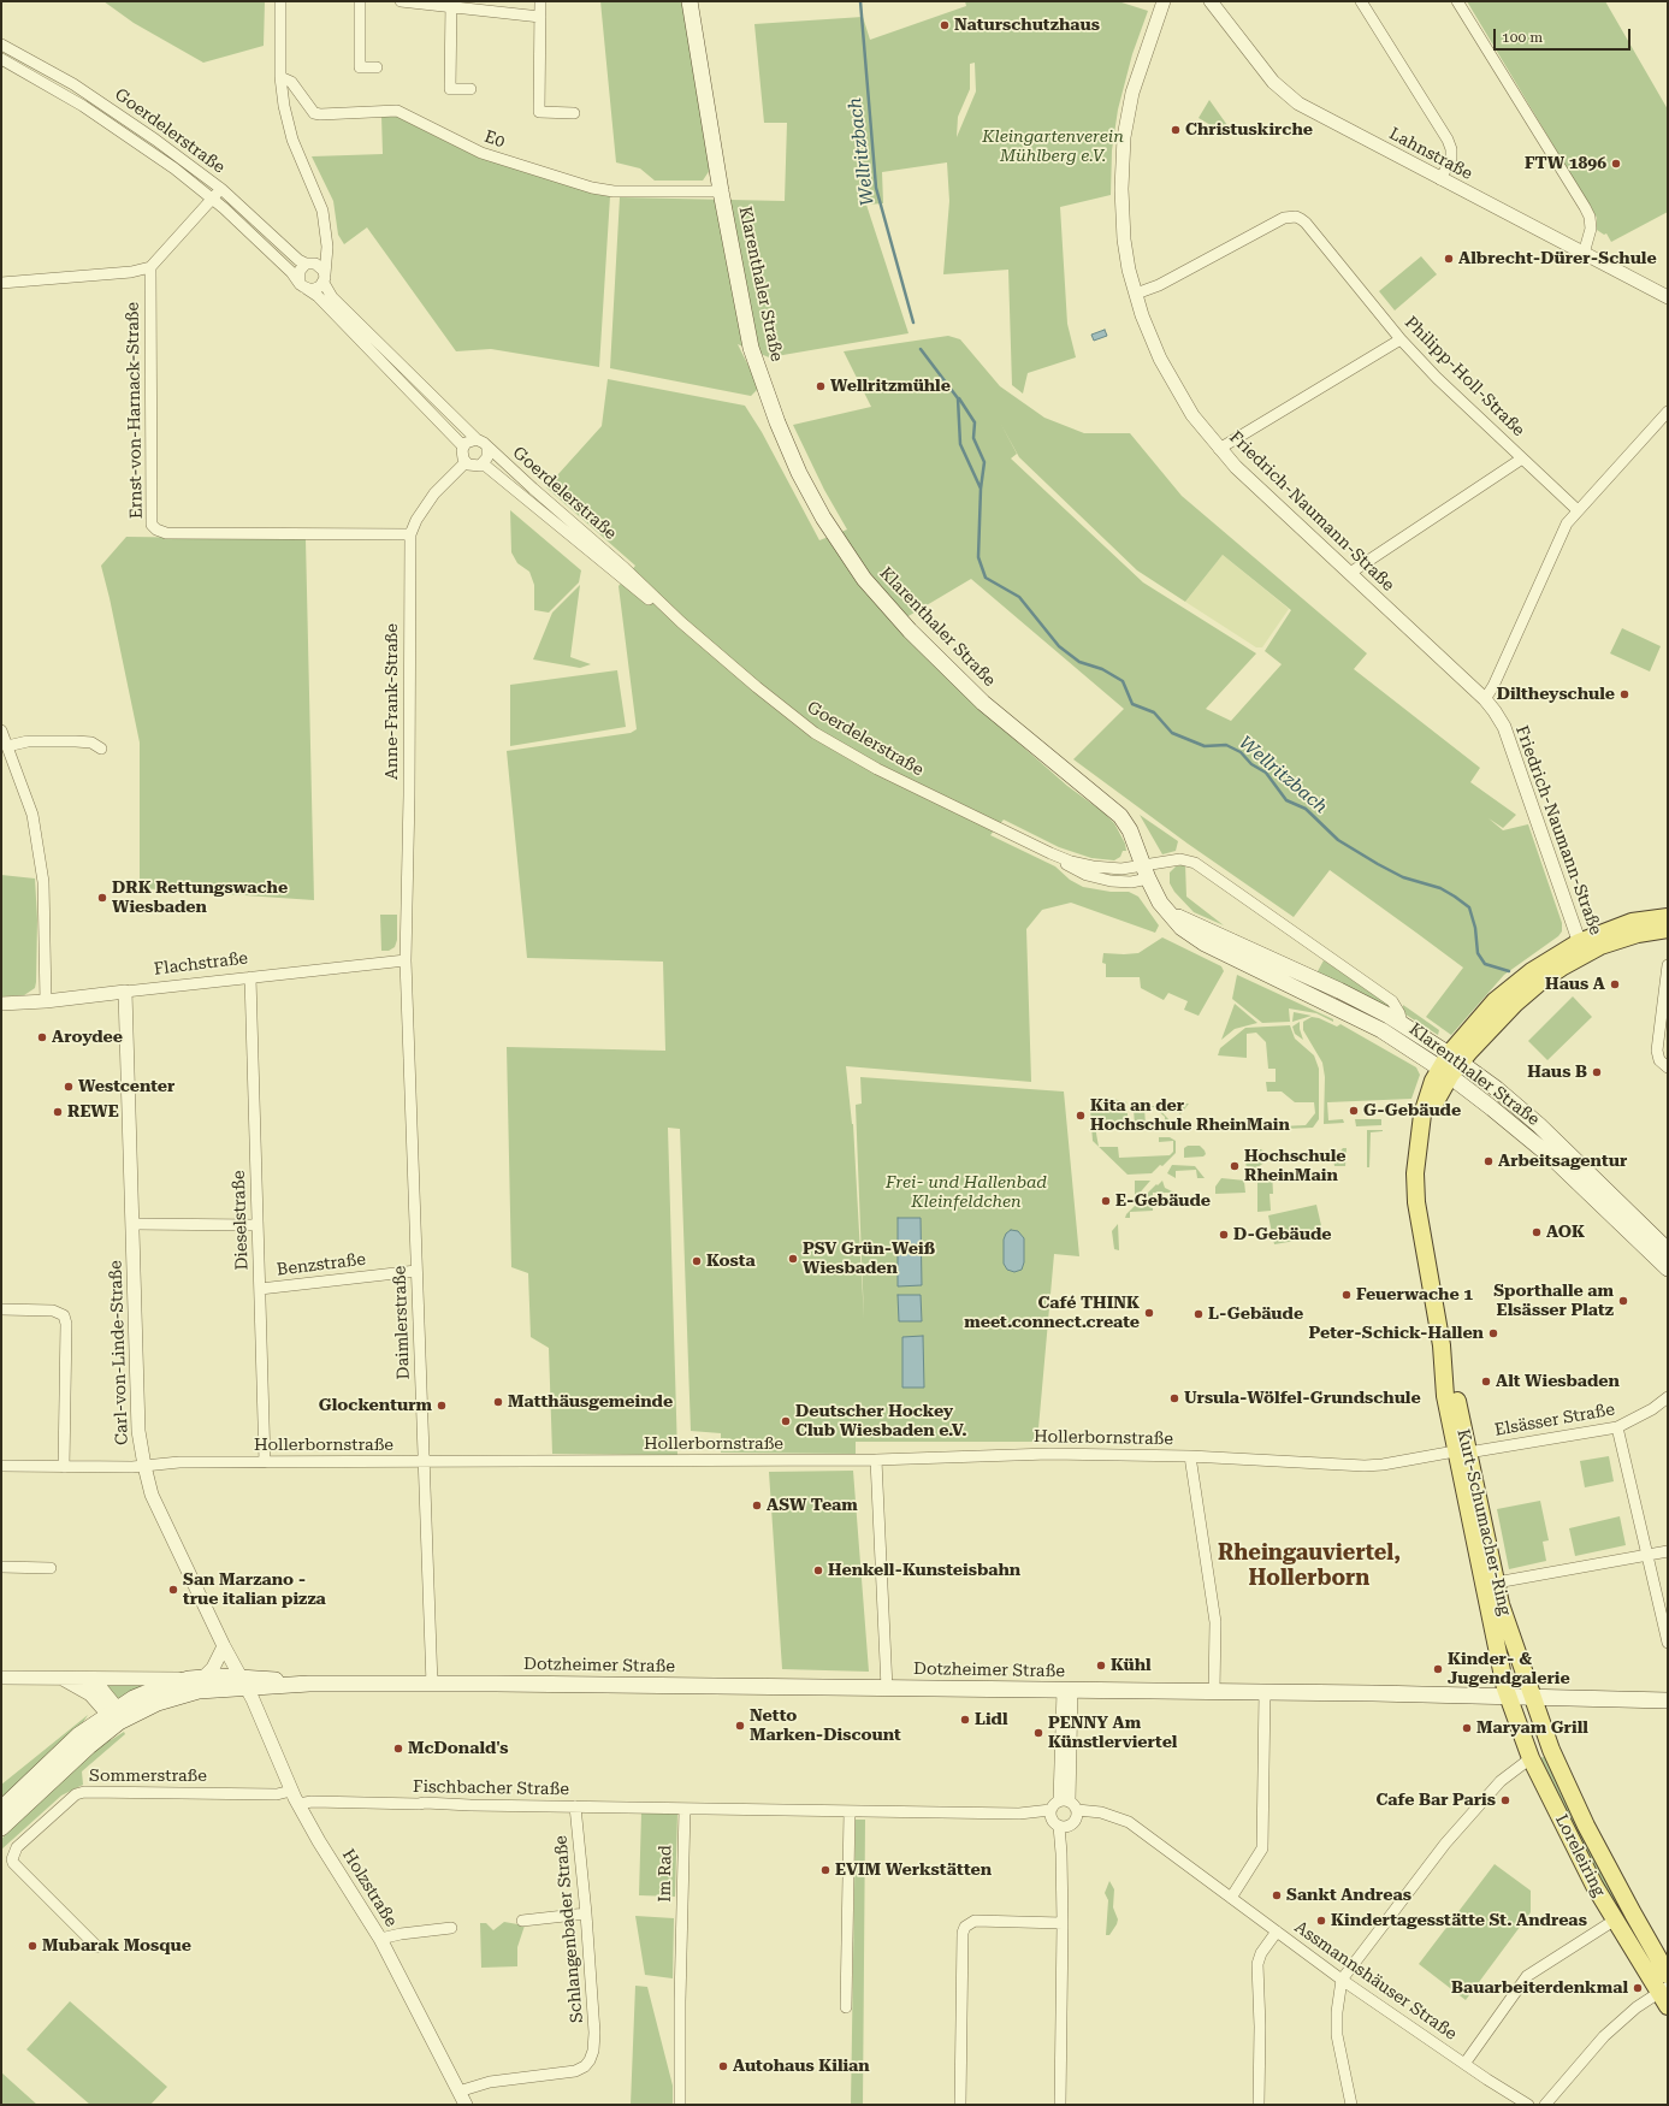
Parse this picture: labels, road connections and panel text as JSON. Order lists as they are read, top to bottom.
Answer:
{
  "streets": {
    "main road": [
      "Klarenthaler Straße",
      "Kurt-Schumacher-Ring",
      "Dotzheimer Straße",
      "Loreleiring"
    ],
    "street": [
      "Goerdelerstraße",
      "E0",
      "Lahnstraße",
      "Philipp-Holl-Straße",
      "Ernst-von-Harnack-Straße",
      "Friedrich-Naumann-Straße",
      "Anne-Frank-Straße",
      "Flachstraße",
      "Dieselstraße",
      "Benzstraße",
      "Daimlerstraße",
      "Carl-von-Linde-Straße",
      "Elsässer Straße",
      "Hollerbornstraße",
      "Sommerstraße",
      "Fischbacher Straße",
      "Im Rad",
      "Holzstraße",
      "Schlangenbader Straße",
      "Assmannshäuser Straße"
    ]
  },
  "crossings": [
    ["Goerdelerstraße", "Klarenthaler Straße"],
    ["Goerdelerstraße", "Anne-Frank-Straße"],
    ["E0", "Klarenthaler Straße"],
    ["Klarenthaler Straße", "Kurt-Schumacher-Ring"],
    ["Philipp-Holl-Straße", "Friedrich-Naumann-Straße"],
    ["Ernst-von-Harnack-Straße", "Anne-Frank-Straße"],
    ["Friedrich-Naumann-Straße", "Kurt-Schumacher-Ring"],
    ["Anne-Frank-Straße", "Flachstraße"],
    ["Anne-Frank-Straße", "Daimlerstraße"],
    ["Flachstraße", "Dieselstraße"],
    ["Flachstraße", "Daimlerstraße"],
    ["Flachstraße", "Carl-von-Linde-Straße"],
    ["Dieselstraße", "Benzstraße"],
    ["Dieselstraße", "Hollerbornstraße"],
    ["Benzstraße", "Daimlerstraße"],
    ["Daimlerstraße", "Hollerbornstraße"],
    ["Daimlerstraße", "Dotzheimer Straße"],
    ["Carl-von-Linde-Straße", "Hollerbornstraße"],
    ["Carl-von-Linde-Straße", "Dotzheimer Straße"],
    ["Carl-von-Linde-Straße", "Holzstraße"],
    ["Elsässer Straße", "Hollerbornstraße"],
    ["Elsässer Straße", "Kurt-Schumacher-Ring"],
    ["Hollerbornstraße", "Kurt-Schumacher-Ring"],
    ["Kurt-Schumacher-Ring", "Dotzheimer Straße"],
    ["Kurt-Schumacher-Ring", "Loreleiring"],
    ["Dotzheimer Straße", "Loreleiring"],
    ["Dotzheimer Straße", "Holzstraße"],
    ["Sommerstraße", "Holzstraße"],
    ["Fischbacher Straße", "Im Rad"],
    ["Fischbacher Straße", "Holzstraße"],
    ["Fischbacher Straße", "Schlangenbader Straße"],
    ["Holzstraße", "Schlangenbader Straße"]
  ],
  "districts": ["Rheingauviertel, Hollerborn"],
  "water": ["Wellritzbach"],
  "parks": ["Kleingartenverein Mühlberg e.V.", "Frei- und Hallenbad Kleinfeldchen"],
  "places": [
    "Naturschutzhaus",
    "Christuskirche",
    "FTW 1896",
    "Albrecht-Dürer-Schule",
    "Wellritzmühle",
    "Diltheyschule",
    "DRK Rettungswache Wiesbaden",
    "Haus A",
    "Aroydee",
    "Haus B",
    "Westcenter",
    "G-Gebäude",
    "REWE",
    "Kita an der Hochschule RheinMain",
    "Arbeitsagentur",
    "Hochschule RheinMain",
    "E-Gebäude",
    "AOK",
    "D-Gebäude",
    "PSV Grün-Weiß Wiesbaden",
    "Kosta",
    "Feuerwache 1",
    "Sporthalle am Elsässer Platz",
    "Café THINK meet.connect.create",
    "L-Gebäude",
    "Peter-Schick-Hallen",
    "Alt Wiesbaden",
    "Ursula-Wölfel-Grundschule",
    "Matthäusgemeinde",
    "Glockenturm",
    "Deutscher Hockey Club Wiesbaden e.V.",
    "ASW Team",
    "Henkell-Kunsteisbahn",
    "San Marzano - true italian pizza",
    "Kühl",
    "Kinder- & Jugendgalerie",
    "Lidl",
    "Netto Marken-Discount",
    "Maryam Grill",
    "PENNY Am Künstlerviertel",
    "McDonald's",
    "Cafe Bar Paris",
    "EVIM Werkstätten",
    "Sankt Andreas",
    "Kindertagesstätte St. Andreas",
    "Mubarak Mosque",
    "Bauarbeiterdenkmal",
    "Autohaus Kilian"
  ],
  "scale_bar": "100 m"
}
